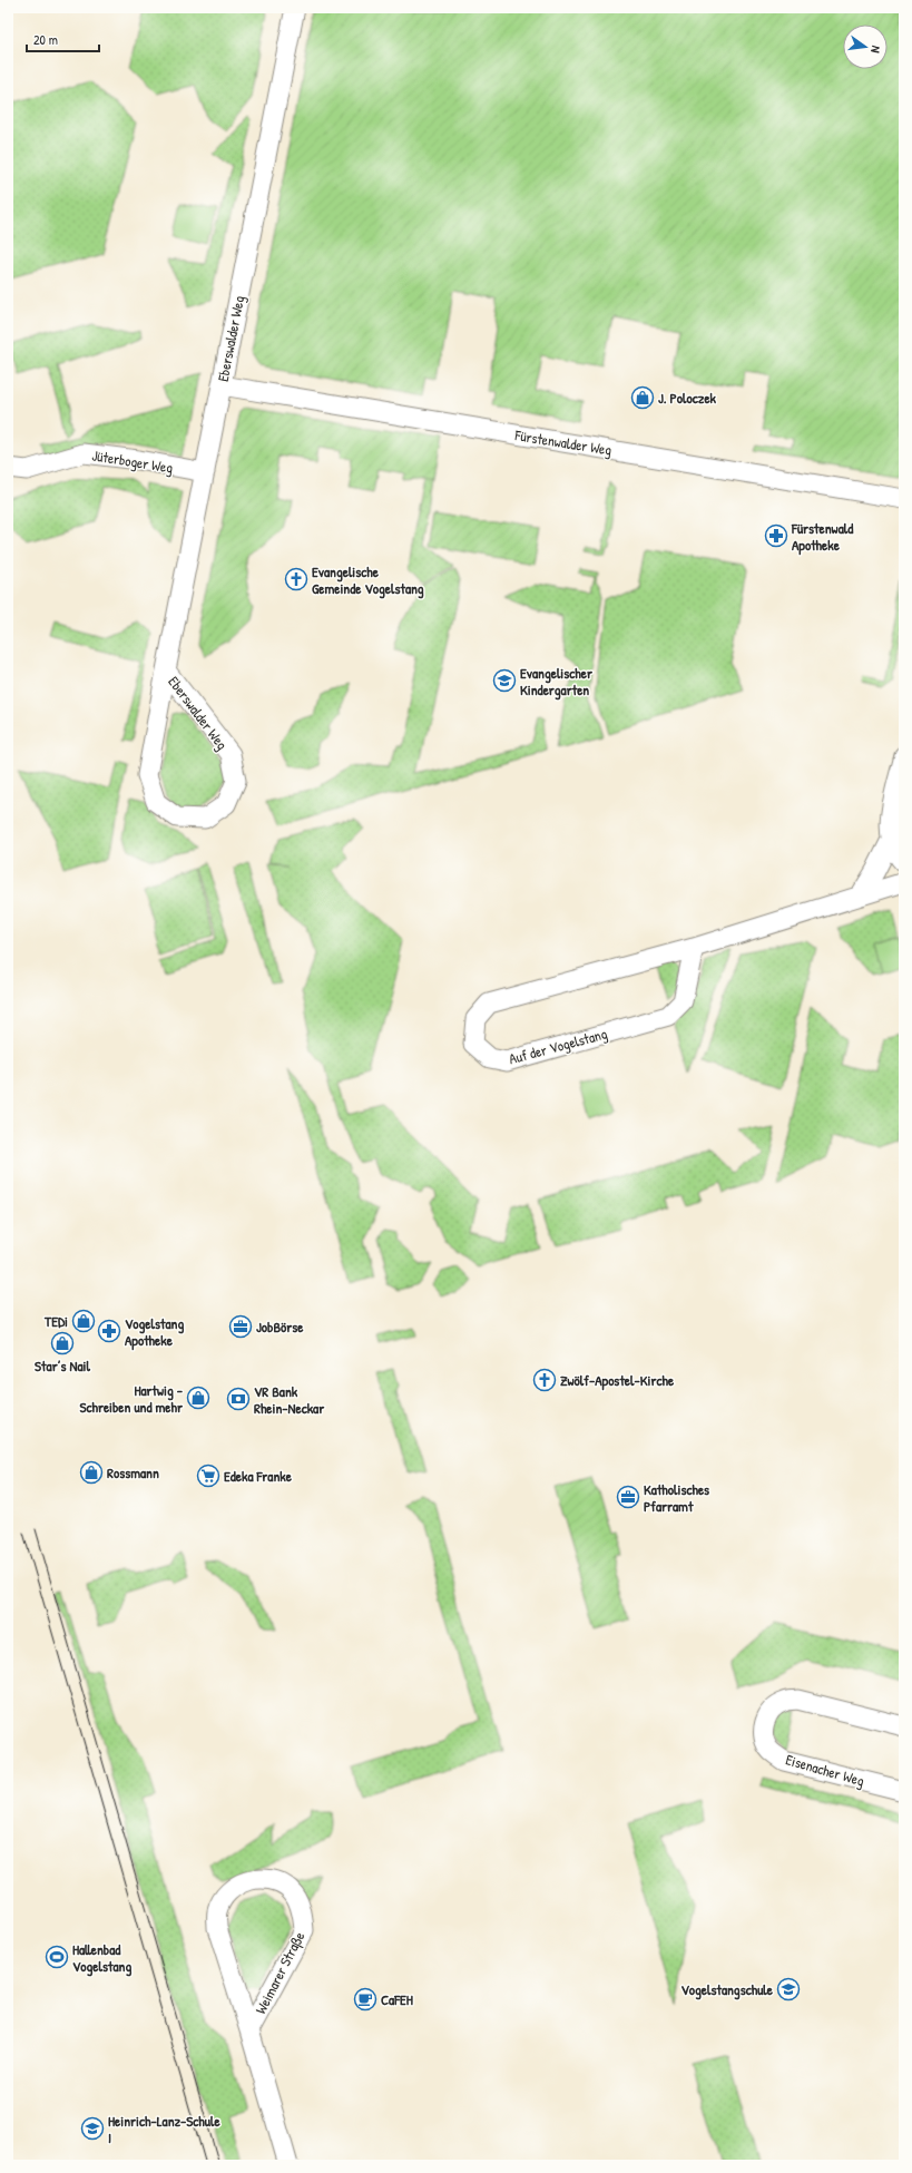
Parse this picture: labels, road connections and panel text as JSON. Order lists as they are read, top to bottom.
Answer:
{
  "streets": {
    "street": [
      "Eberswalder Weg",
      "Fürstenwalder Weg",
      "Jüterboger Weg",
      "Auf der Vogelstang",
      "Eisenacher Weg",
      "Weimarer Straße"
    ]
  },
  "crossings": [
    ["Eberswalder Weg", "Fürstenwalder Weg"],
    ["Eberswalder Weg", "Jüterboger Weg"]
  ],
  "places": {
    "shop": [
      "J. Poloczek",
      "TEDi",
      "Star’s Nail",
      "Hartwig - Schreiben und mehr",
      "Rossmann"
    ],
    "pharmacy": ["Fürstenwald Apotheke", "Vogelstang Apotheke"],
    "church": ["Evangelische Gemeinde Vogelstang", "Zwölf-Apostel-Kirche"],
    "school or university": ["Evangelischer Kindergarten", "Vogelstangschule", "Heinrich-Lanz-Schule I"],
    "office": ["JobBörse", "Katholisches Pfarramt"],
    "bank": ["VR Bank Rhein-Neckar"],
    "supermarket": ["Edeka Franke"],
    "sports": ["Hallenbad Vogelstang"],
    "cafe": ["CaFEH"]
  },
  "scale_bar": "20 m",
  "north": "right"
}
